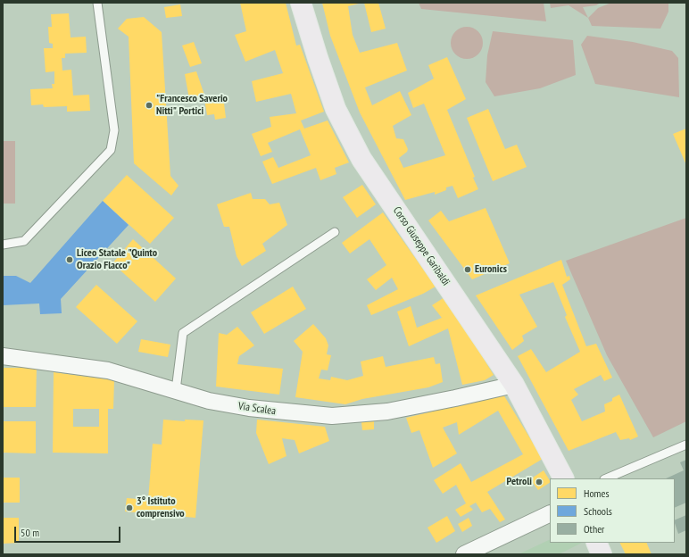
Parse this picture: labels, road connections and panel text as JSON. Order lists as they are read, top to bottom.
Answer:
{
  "streets": {
    "main road": ["Corso Giuseppe Garibaldi"],
    "street": ["Via Scalea"]
  },
  "crossings": [
    ["Corso Giuseppe Garibaldi", "Via Scalea"]
  ],
  "places": [
    "\"Francesco Saverio Nitti\" Portici",
    "Liceo Statale \"Quinto Orazio Flacco\"",
    "Euronics",
    "Petroli",
    "3° Istituto comprensivo"
  ],
  "legend": ["Homes", "Schools", "Other"],
  "scale_bar": "50 m"
}
